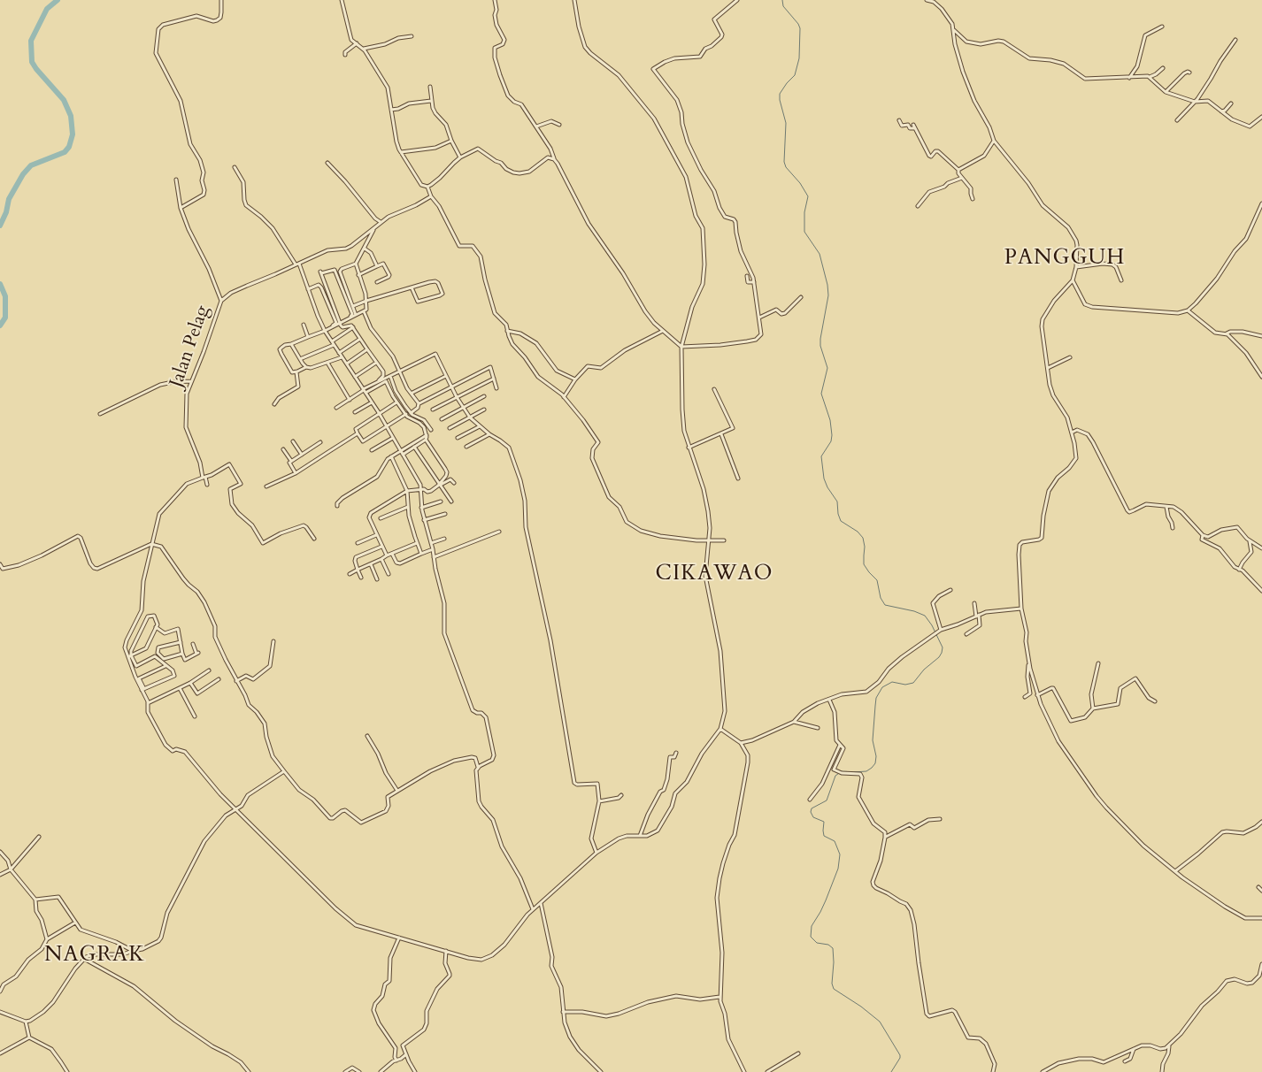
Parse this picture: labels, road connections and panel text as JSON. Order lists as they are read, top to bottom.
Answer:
{
  "streets": {
    "street": ["Jalan Pelag"]
  },
  "districts": ["PANGGUH", "CIKAWAO", "NAGRAK"]
}
